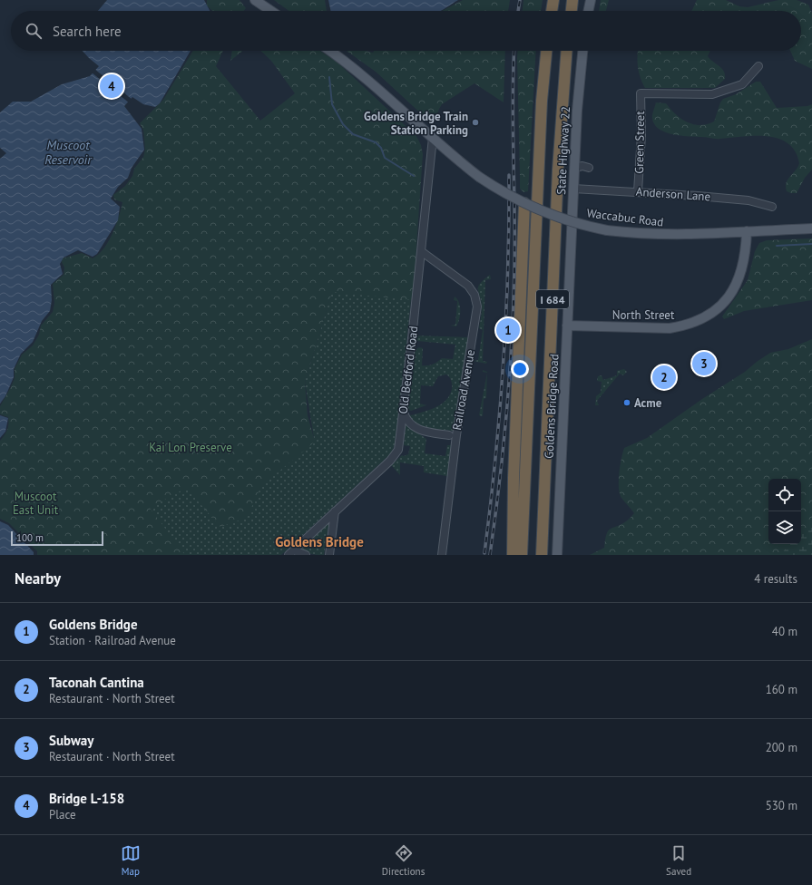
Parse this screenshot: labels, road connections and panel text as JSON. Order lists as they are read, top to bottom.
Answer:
{
  "streets": {
    "highway": ["I 684"],
    "main road": [
      "State Highway 22",
      "Waccabuc Road",
      "North Street",
      "Goldens Bridge Road"
    ],
    "street": [
      "Green Street",
      "Anderson Lane",
      "Old Bedford Road",
      "Railroad Avenue"
    ]
  },
  "crossings": [
    ["Green Street", "Anderson Lane"],
    ["State Highway 22", "Anderson Lane"],
    ["State Highway 22", "Goldens Bridge Road"],
    ["Waccabuc Road", "North Street"],
    ["Waccabuc Road", "Old Bedford Road"],
    ["North Street", "Goldens Bridge Road"],
    ["Old Bedford Road", "Railroad Avenue"]
  ],
  "districts": ["Goldens Bridge"],
  "water": ["Muscoot Reservoir"],
  "parks": ["Kai Lon Preserve", "Muscoot East Unit"],
  "places": ["Goldens Bridge Train Station Parking", "Acme"],
  "scale_bar": "100 m",
  "page": {
    "search": "Search here",
    "pins": [
      "4",
      "1",
      "3",
      "2"
    ],
    "scale": "100 m",
    "heading": ["Nearby", "4 results"],
    "list": [
      {
        "mark": "1",
        "name": "Goldens Bridge",
        "note": "Station · Railroad Avenue",
        "value": "40 m"
      },
      {
        "mark": "2",
        "name": "Taconah Cantina",
        "note": "Restaurant · North Street",
        "value": "160 m"
      },
      {
        "mark": "3",
        "name": "Subway",
        "note": "Restaurant · North Street",
        "value": "200 m"
      },
      {
        "mark": "4",
        "name": "Bridge L-158",
        "note": "Place",
        "value": "530 m"
      }
    ],
    "nav": ["Map", "Directions", "Saved"]
  }
}
